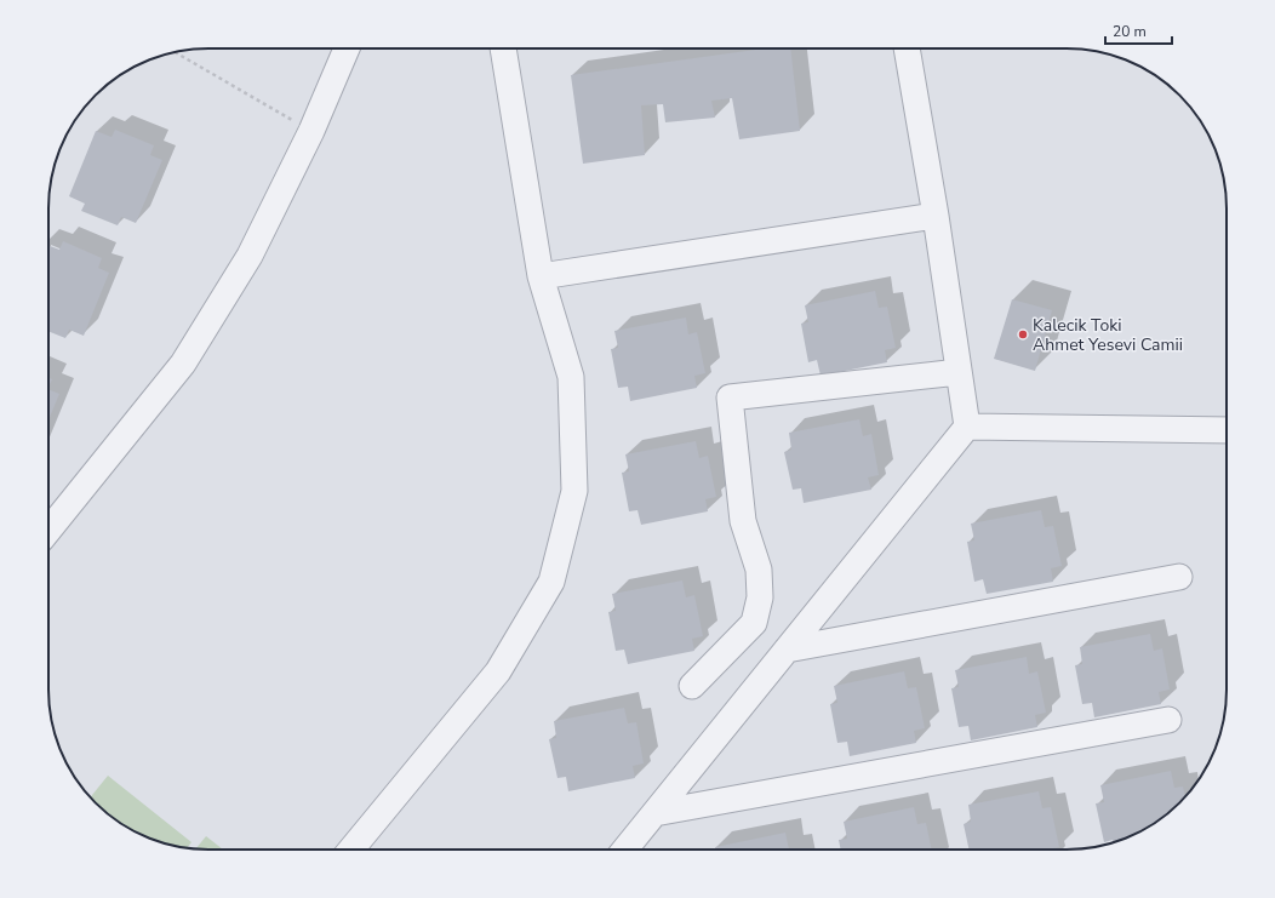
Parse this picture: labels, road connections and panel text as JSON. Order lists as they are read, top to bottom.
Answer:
{
  "places": ["Kalecik Toki Ahmet Yesevi Camii"],
  "scale_bar": "20 m"
}
